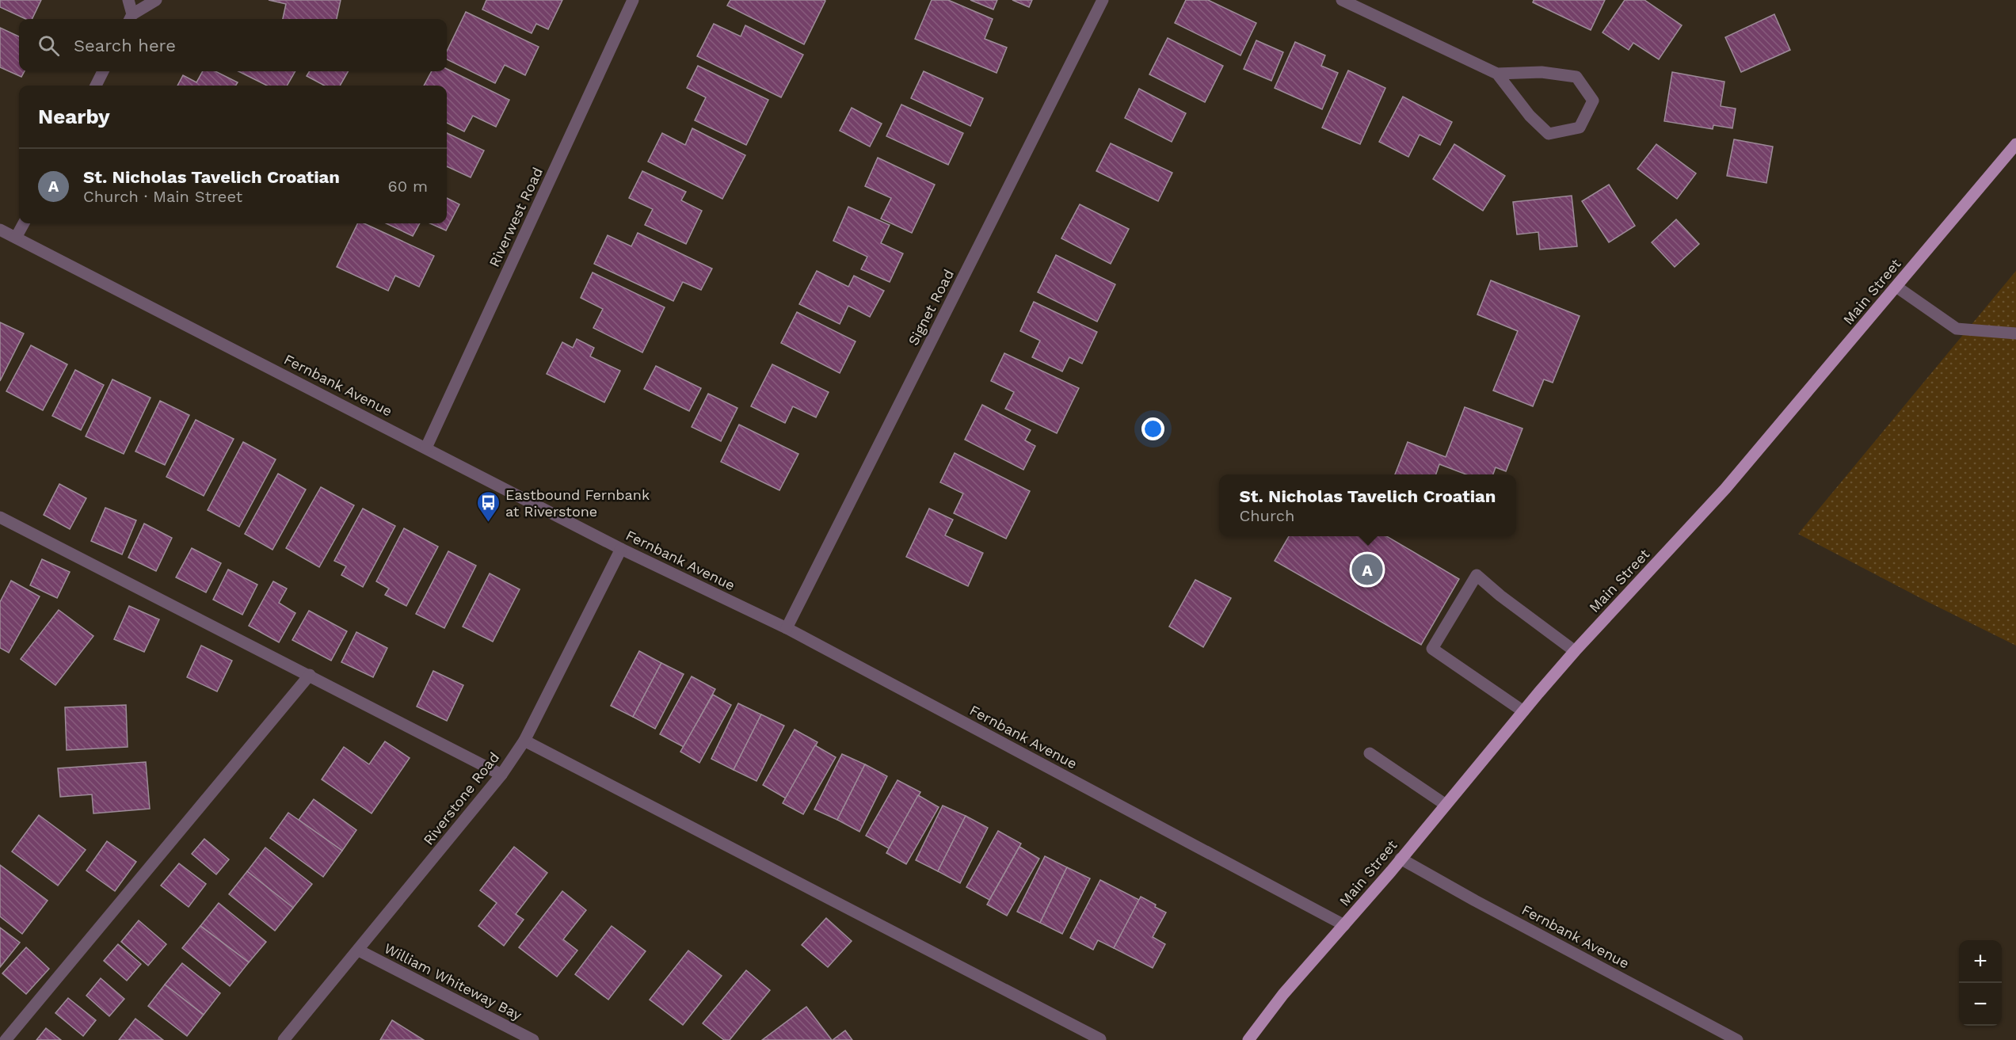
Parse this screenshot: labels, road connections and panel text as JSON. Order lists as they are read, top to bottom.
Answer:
{
  "streets": {
    "main road": ["Main Street"],
    "street": [
      "Riverwest Road",
      "Signet Road",
      "Fernbank Avenue",
      "Riverstone Road",
      "William Whiteway Bay"
    ]
  },
  "crossings": [
    ["Riverwest Road", "Fernbank Avenue"],
    ["Main Street", "Fernbank Avenue"],
    ["Signet Road", "Fernbank Avenue"],
    ["Fernbank Avenue", "Riverstone Road"],
    ["Riverstone Road", "William Whiteway Bay"]
  ],
  "places": {
    "bus stop": ["Eastbound Fernbank at Riverstone"]
  },
  "page": {
    "search": "Search here",
    "heading": "Nearby",
    "list": [
      {
        "mark": "A",
        "name": "St. Nicholas Tavelich Croatian",
        "note": "Church · Main Street",
        "value": "60 m"
      }
    ],
    "popup": ["St. Nicholas Tavelich Croatian", "Church"],
    "pins": "A",
    "map_buttons": ["+", "−"]
  }
}
